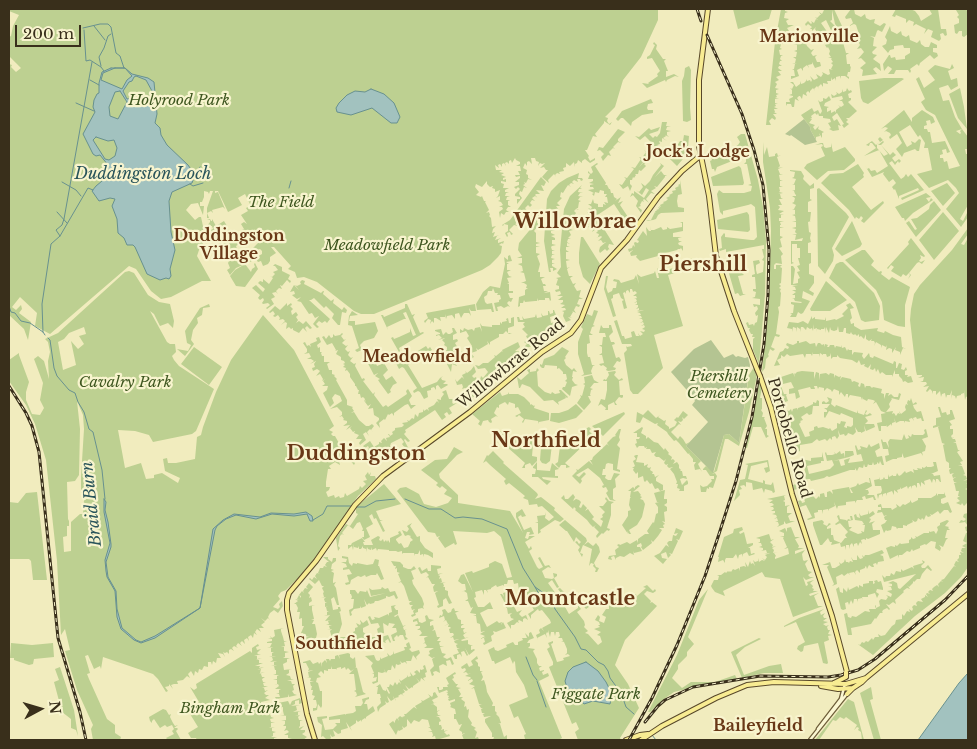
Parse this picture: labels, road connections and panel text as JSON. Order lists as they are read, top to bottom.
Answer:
{
  "streets": {
    "main road": ["Willowbrae Road", "Portobello Road"]
  },
  "crossings": [
    ["Willowbrae Road", "Portobello Road"]
  ],
  "districts": [
    "Marionville",
    "Jock's Lodge",
    "Willowbrae",
    "Duddingston Village",
    "Piershill",
    "Meadowfield",
    "Northfield",
    "Duddingston",
    "Mountcastle",
    "Southfield",
    "Baileyfield"
  ],
  "water": ["Duddingston Loch", "Braid Burn"],
  "parks": [
    "Holyrood Park",
    "The Field",
    "Meadowfield Park",
    "Piershill Cemetery",
    "Cavalry Park",
    "Figgate Park",
    "Bingham Park"
  ],
  "scale_bar": "200 m",
  "north": "right"
}
